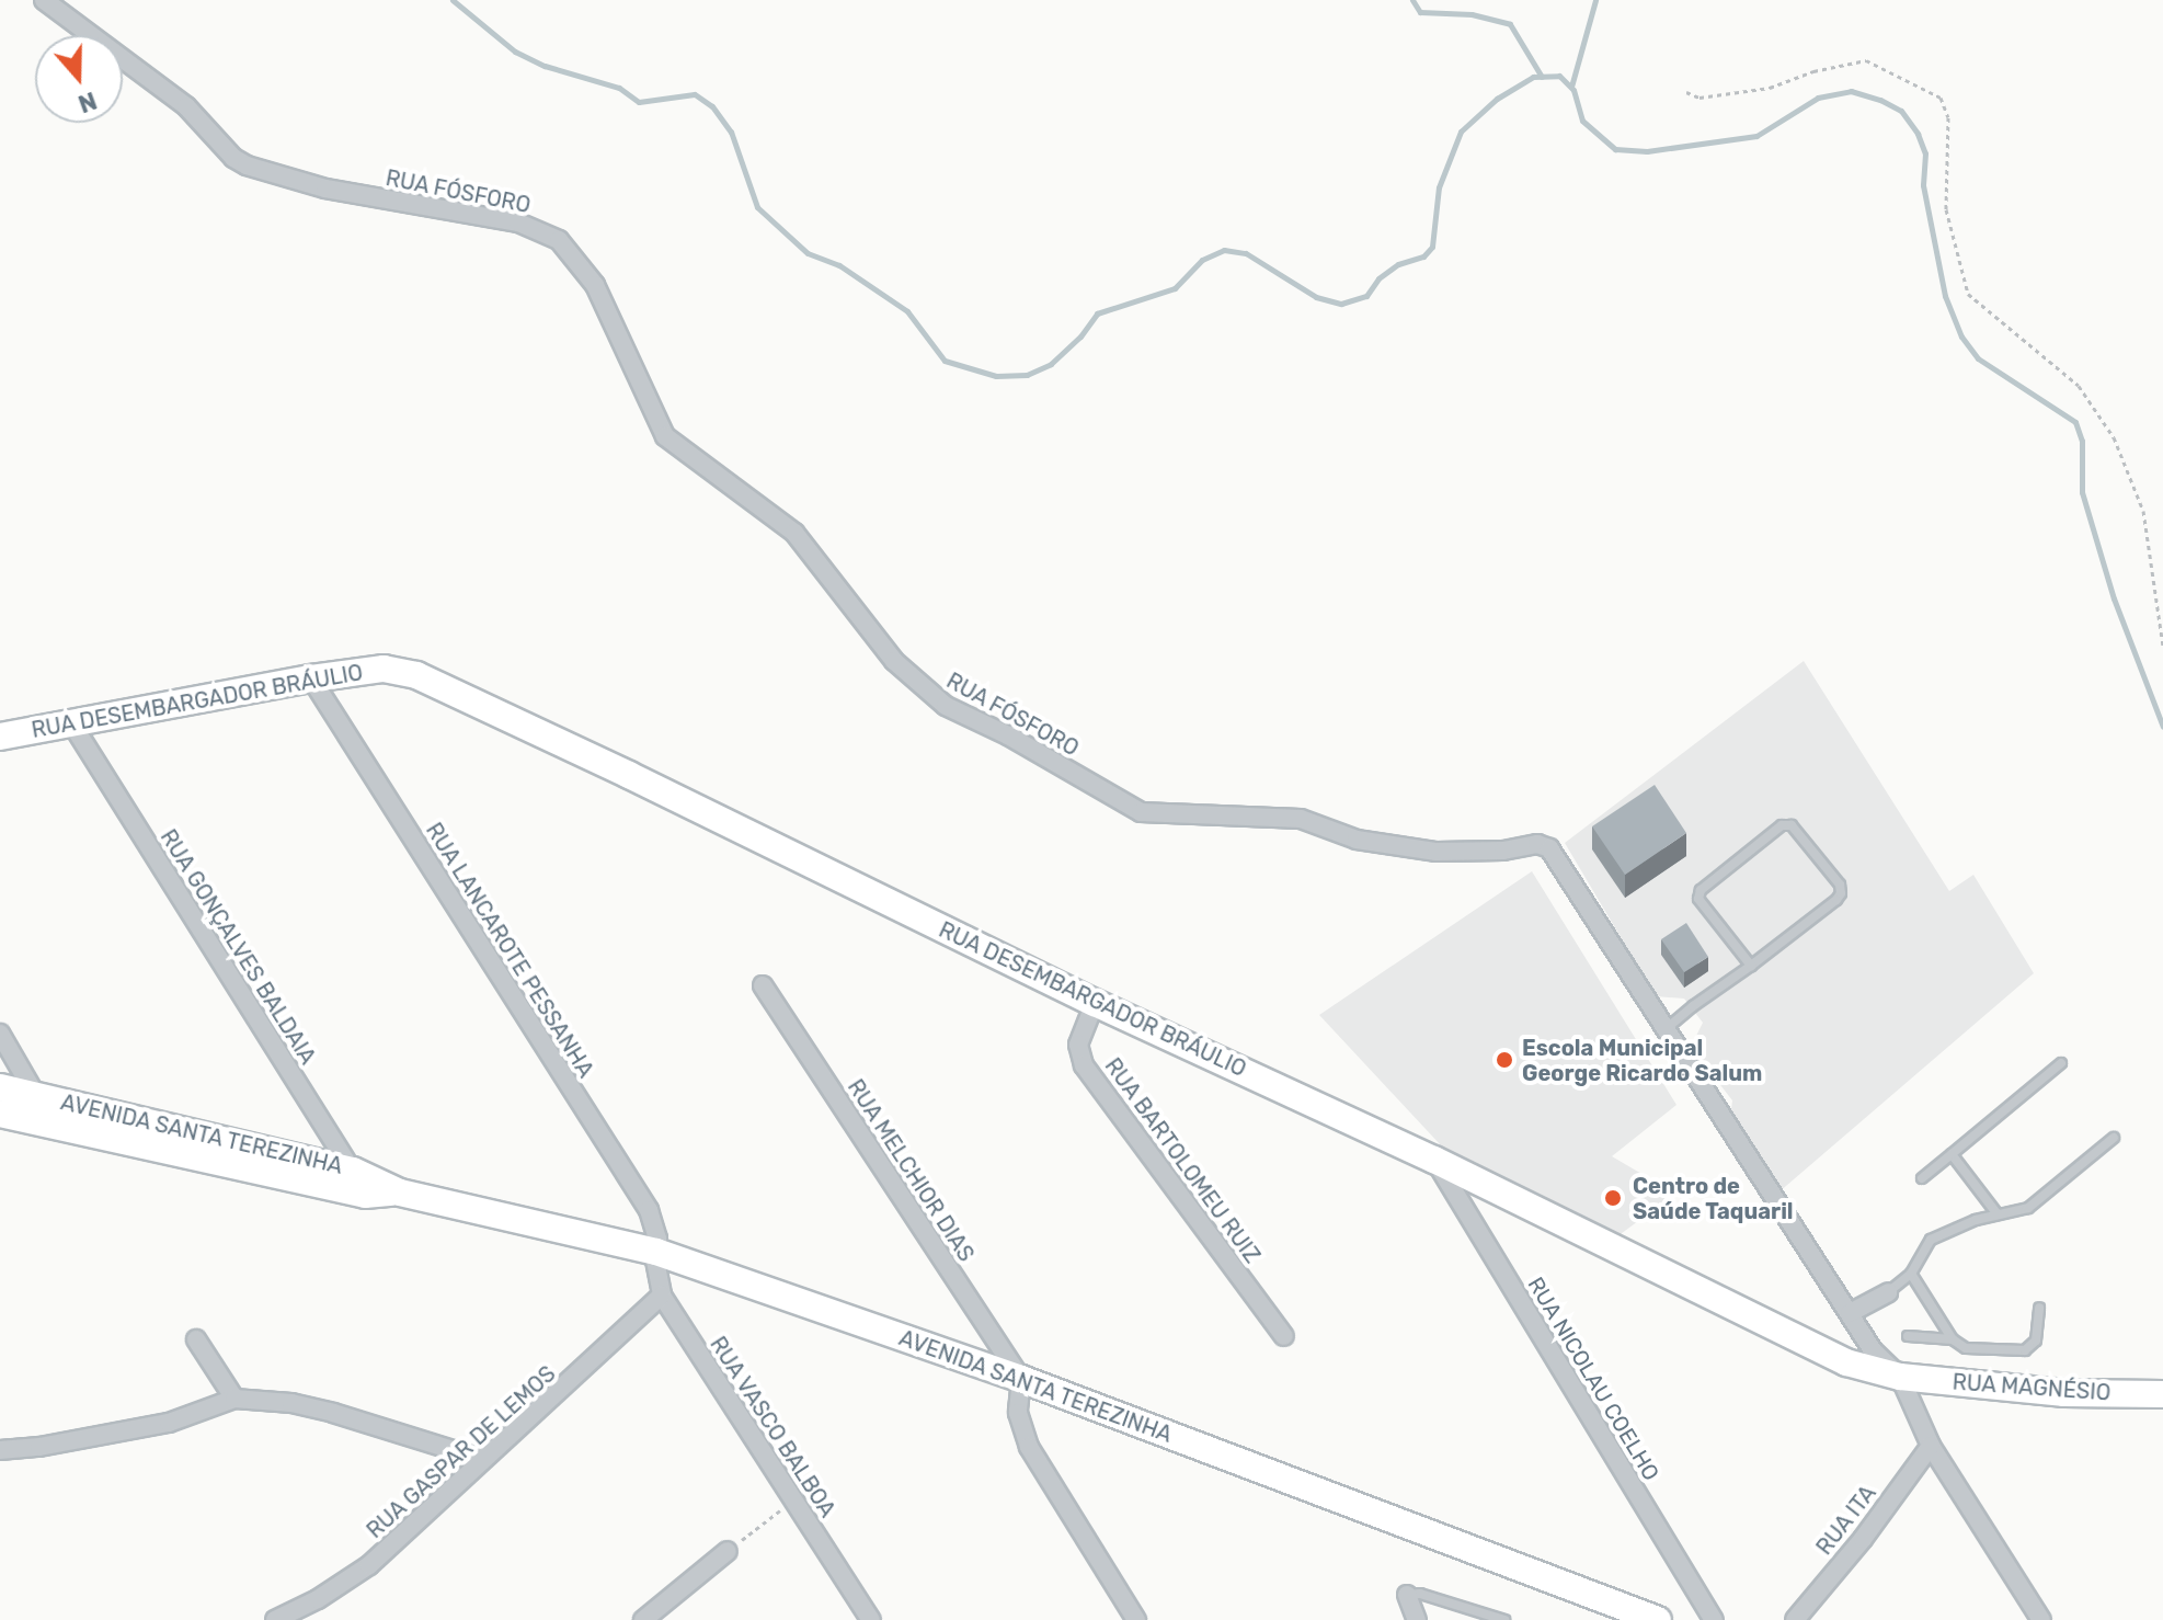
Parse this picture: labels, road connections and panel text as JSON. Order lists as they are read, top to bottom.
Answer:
{
  "streets": {
    "street": [
      "RUA FÓSFORO",
      "RUA DESEMBARGADOR BRÁULIO",
      "RUA GONÇALVES BALDAIA",
      "RUA LANCAROTE PESSANHA",
      "AVENIDA SANTA TEREZINHA",
      "RUA BARTOLOMEU RUIZ",
      "RUA MELCHIOR DIAS",
      "RUA NICOLAU COELHO",
      "RUA MAGNÉSIO",
      "RUA VASCO BALBOA",
      "RUA GASPAR DE LEMOS",
      "RUA ITA"
    ]
  },
  "crossings": [
    ["RUA FÓSFORO", "RUA DESEMBARGADOR BRÁULIO"],
    ["RUA FÓSFORO", "RUA MAGNÉSIO"],
    ["RUA DESEMBARGADOR BRÁULIO", "RUA GONÇALVES BALDAIA"],
    ["RUA DESEMBARGADOR BRÁULIO", "RUA LANCAROTE PESSANHA"],
    ["RUA DESEMBARGADOR BRÁULIO", "RUA BARTOLOMEU RUIZ"],
    ["RUA DESEMBARGADOR BRÁULIO", "RUA NICOLAU COELHO"],
    ["RUA DESEMBARGADOR BRÁULIO", "RUA MAGNÉSIO"],
    ["RUA GONÇALVES BALDAIA", "AVENIDA SANTA TEREZINHA"],
    ["RUA LANCAROTE PESSANHA", "AVENIDA SANTA TEREZINHA"],
    ["RUA LANCAROTE PESSANHA", "RUA VASCO BALBOA"],
    ["AVENIDA SANTA TEREZINHA", "RUA MELCHIOR DIAS"],
    ["AVENIDA SANTA TEREZINHA", "RUA VASCO BALBOA"],
    ["RUA VASCO BALBOA", "RUA GASPAR DE LEMOS"]
  ],
  "places": ["Escola Municipal George Ricardo Salum", "Centro de Saúde Taquaril"],
  "north": "bottom"
}
